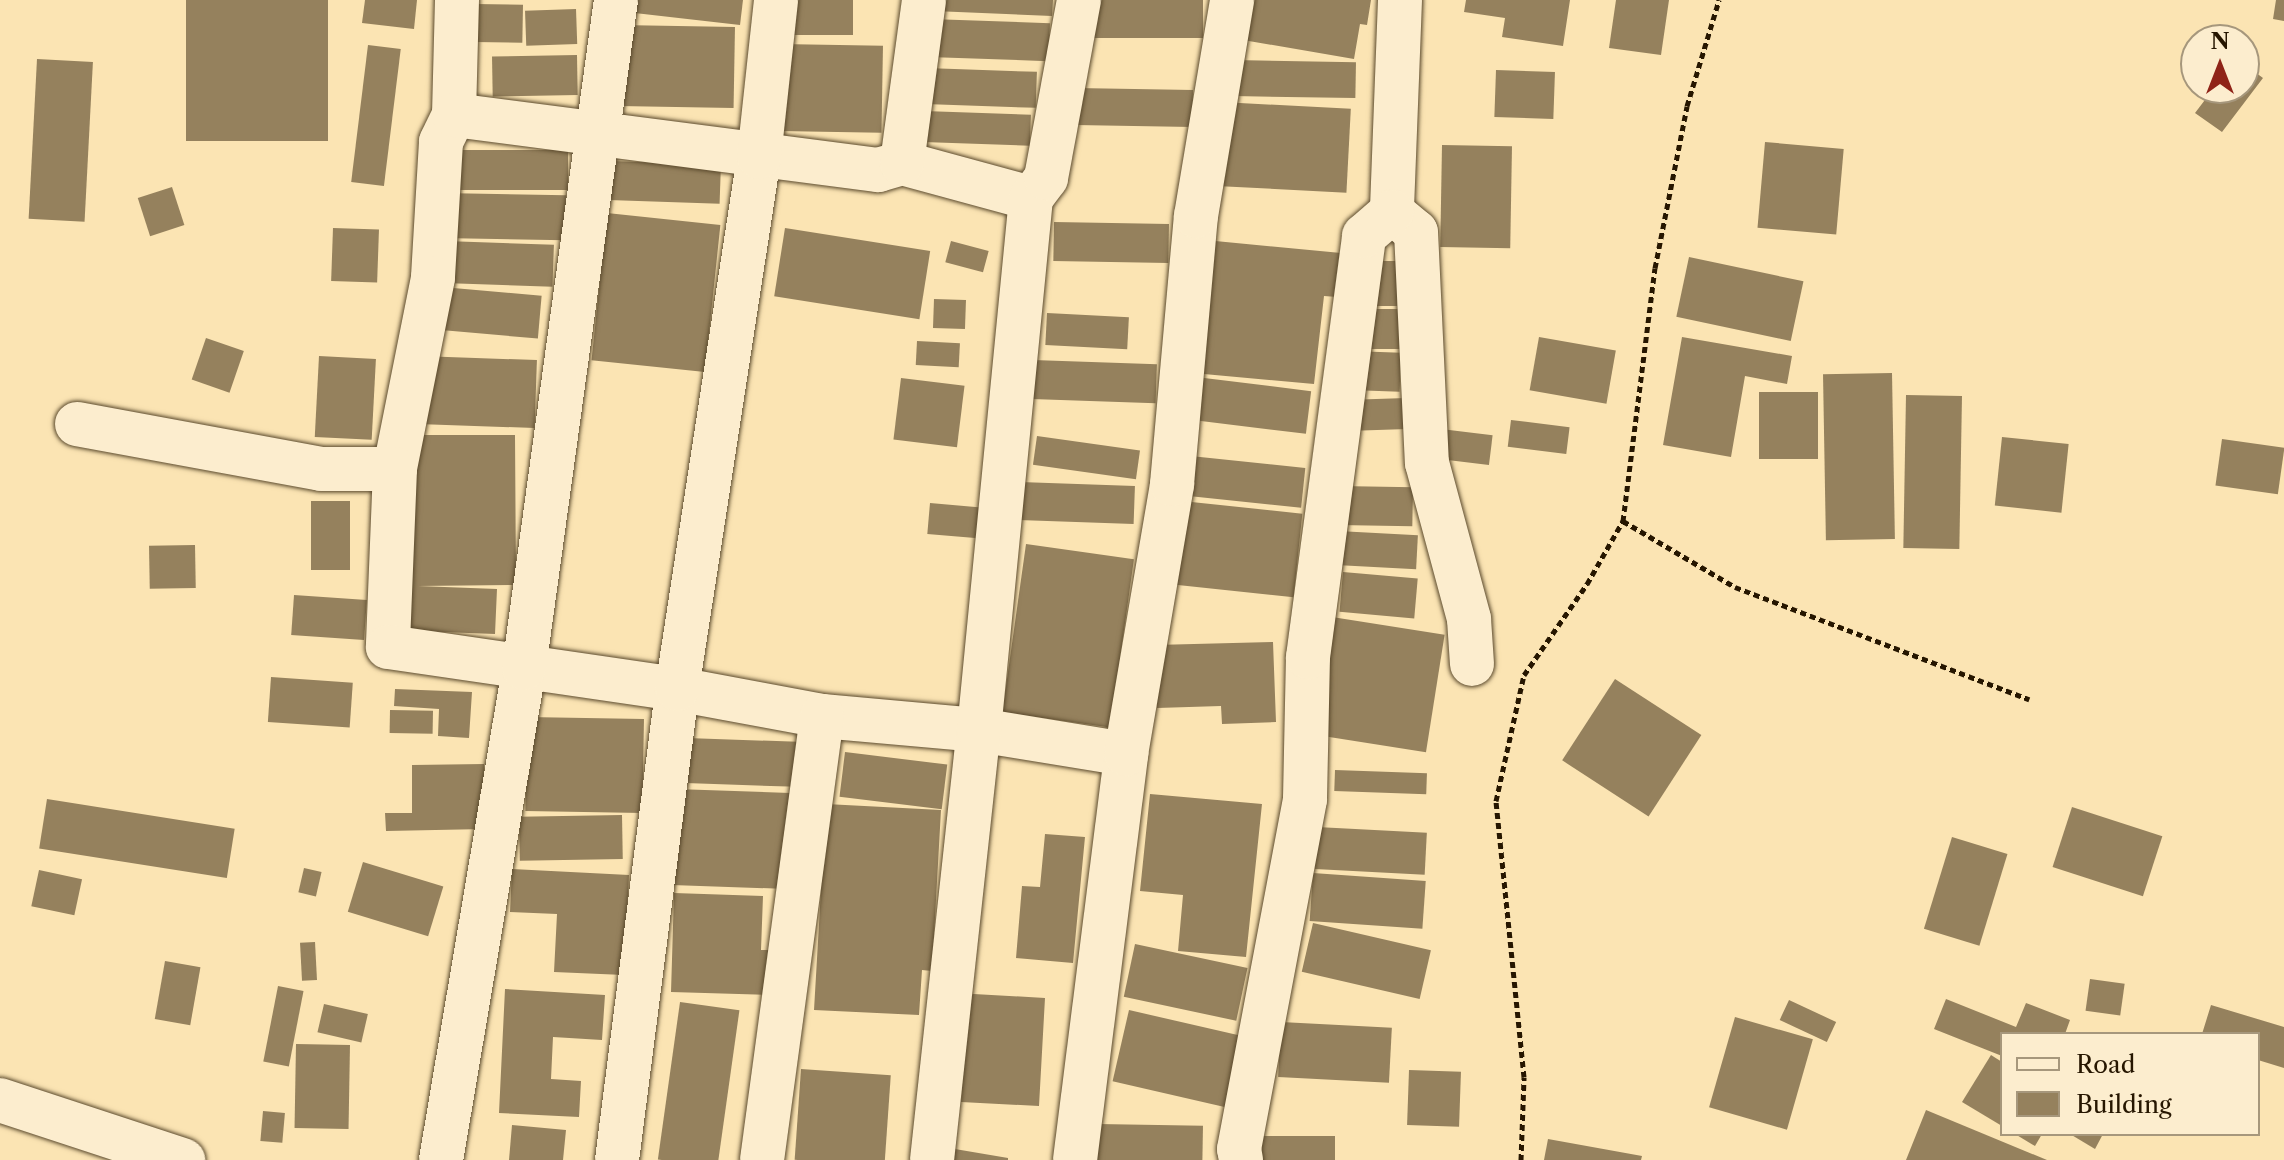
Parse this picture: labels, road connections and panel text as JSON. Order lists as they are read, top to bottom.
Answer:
{
  "legend": ["Road", "Building"],
  "north": "top"
}
